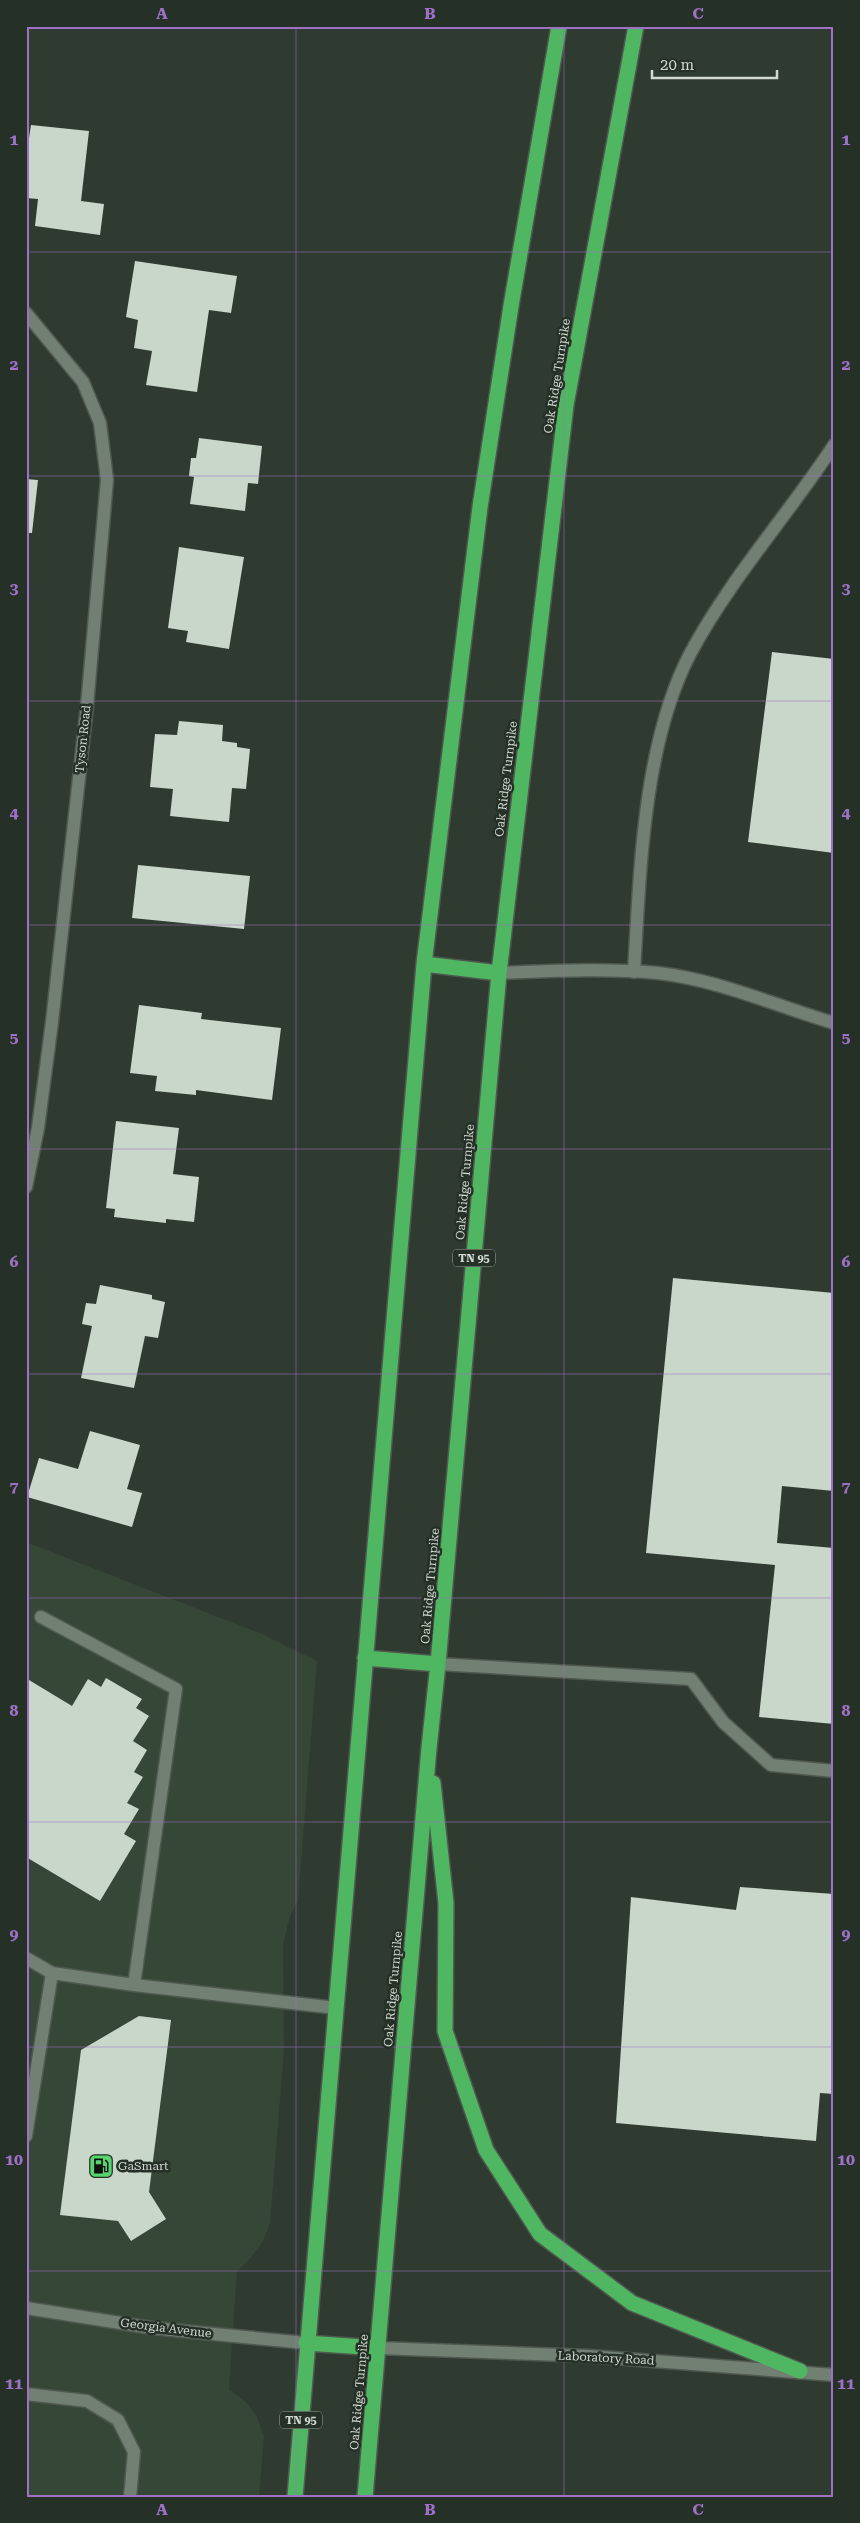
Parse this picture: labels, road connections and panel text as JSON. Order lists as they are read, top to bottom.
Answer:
{
  "streets": {
    "highway": ["Oak Ridge Turnpike", "TN 95"],
    "street": ["Tyson Road", "Georgia Avenue", "Laboratory Road"]
  },
  "crossings": [
    ["Oak Ridge Turnpike", "Laboratory Road"],
    ["TN 95", "Georgia Avenue"]
  ],
  "places": {
    "fuel station": ["GaSmart"]
  },
  "scale_bar": "20 m",
  "grid": {
    "columns": ["A", "B", "C"],
    "rows": [
      "1",
      "2",
      "3",
      "4",
      "5",
      "6",
      "7",
      "8",
      "9",
      "10",
      "11"
    ]
  }
}
